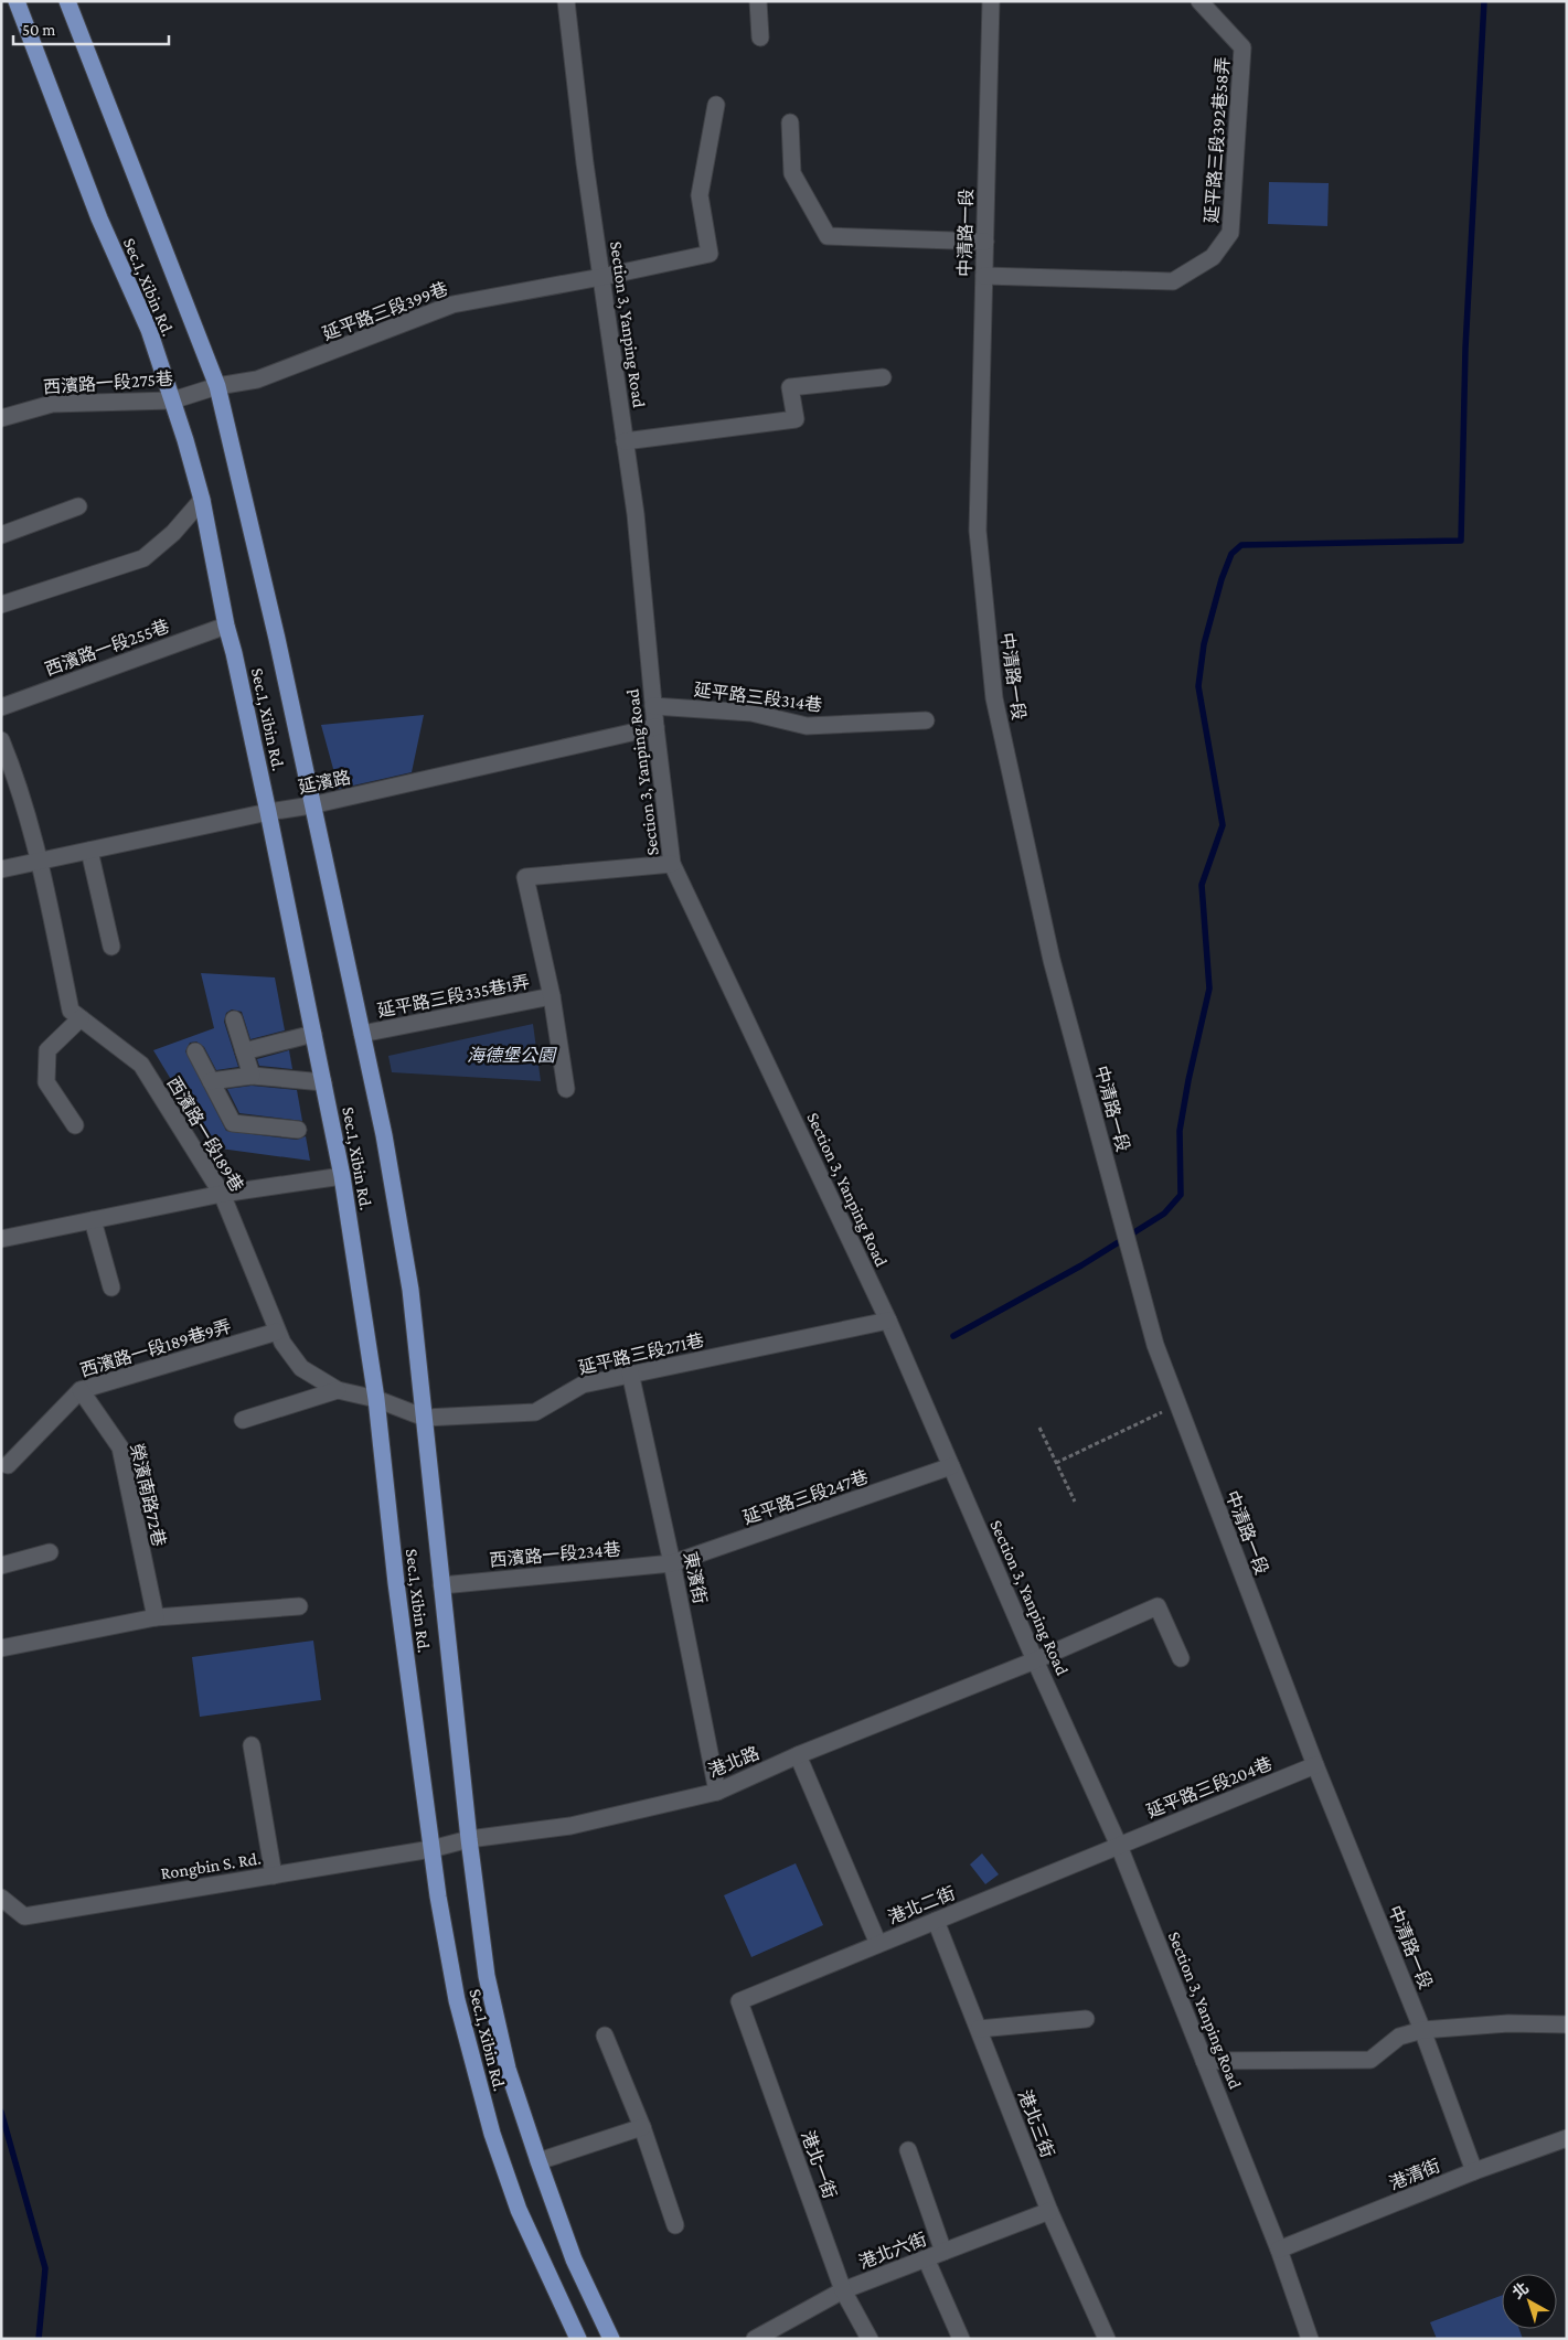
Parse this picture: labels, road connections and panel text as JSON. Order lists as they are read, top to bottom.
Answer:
{
  "streets": {
    "main road": ["Sec.1, Xibin Rd."],
    "street": [
      "延平路三段392巷58弄",
      "中清路一段",
      "延平路三段399巷",
      "Section 3, Yanping Road",
      "西濱路一段275巷",
      "西濱路一段255巷",
      "延平路三段314巷",
      "延濱路",
      "延平路三段335巷1弄",
      "西濱路一段189巷",
      "西濱路一段189巷9弄",
      "延平路三段271巷",
      "榮濱南路72巷",
      "延平路三段247巷",
      "西濱路一段234巷",
      "東濱街",
      "港北路",
      "延平路三段204巷",
      "Rongbin S. Rd.",
      "港北二街",
      "港北三街",
      "港北一街",
      "港清街",
      "港北六街"
    ]
  },
  "crossings": [
    ["延平路三段392巷58弄", "中清路一段"],
    ["中清路一段", "延平路三段204巷"],
    ["中清路一段", "港清街"],
    ["Sec.1, Xibin Rd.", "延平路三段399巷"],
    ["Sec.1, Xibin Rd.", "西濱路一段275巷"],
    ["Sec.1, Xibin Rd.", "西濱路一段255巷"],
    ["Sec.1, Xibin Rd.", "延濱路"],
    ["Sec.1, Xibin Rd.", "延平路三段335巷1弄"],
    ["Sec.1, Xibin Rd.", "西濱路一段189巷"],
    ["Sec.1, Xibin Rd.", "延平路三段271巷"],
    ["Sec.1, Xibin Rd.", "西濱路一段234巷"],
    ["Sec.1, Xibin Rd.", "港北路"],
    ["Sec.1, Xibin Rd.", "Rongbin S. Rd."],
    ["延平路三段399巷", "Section 3, Yanping Road"],
    ["延平路三段399巷", "西濱路一段275巷"],
    ["Section 3, Yanping Road", "延平路三段314巷"],
    ["Section 3, Yanping Road", "延濱路"],
    ["Section 3, Yanping Road", "延平路三段335巷1弄"],
    ["Section 3, Yanping Road", "延平路三段271巷"],
    ["Section 3, Yanping Road", "延平路三段247巷"],
    ["Section 3, Yanping Road", "港北路"],
    ["Section 3, Yanping Road", "延平路三段204巷"],
    ["Section 3, Yanping Road", "港北二街"],
    ["Section 3, Yanping Road", "港清街"],
    ["延濱路", "西濱路一段189巷"],
    ["西濱路一段189巷", "西濱路一段189巷9弄"],
    ["西濱路一段189巷", "延平路三段271巷"],
    ["西濱路一段189巷9弄", "榮濱南路72巷"],
    ["延平路三段271巷", "東濱街"],
    ["延平路三段247巷", "西濱路一段234巷"],
    ["延平路三段247巷", "東濱街"],
    ["西濱路一段234巷", "東濱街"],
    ["東濱街", "港北路"],
    ["港北路", "Rongbin S. Rd."],
    ["延平路三段204巷", "港北二街"],
    ["港北二街", "港北三街"],
    ["港北二街", "港北一街"],
    ["港北三街", "港北六街"],
    ["港北一街", "港北六街"]
  ],
  "parks": ["海德堡公園"],
  "scale_bar": "50 m",
  "north": "top left"
}
